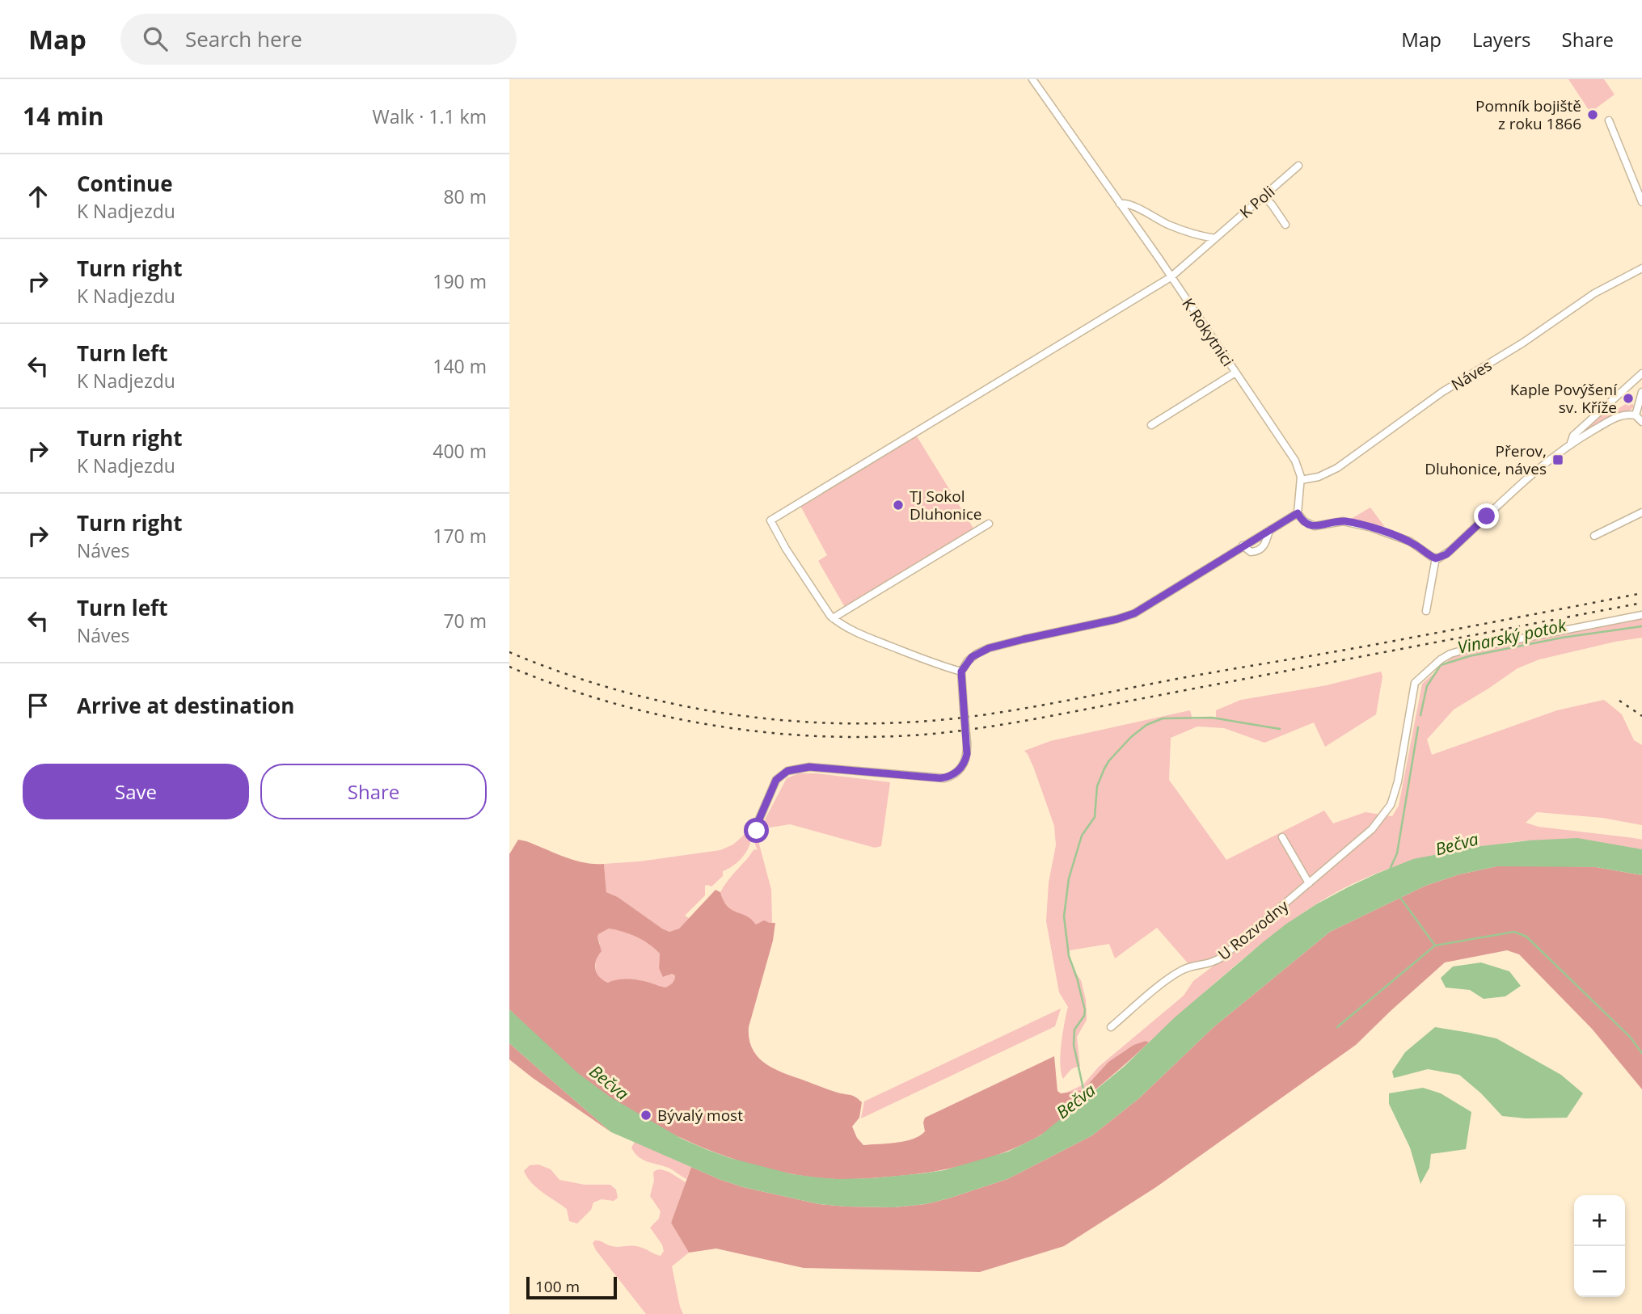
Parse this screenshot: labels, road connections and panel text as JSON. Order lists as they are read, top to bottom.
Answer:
{
  "streets": {
    "street": [
      "K Poli",
      "K Rokytnici",
      "Náves",
      "U Rozvodny"
    ]
  },
  "crossings": [
    ["K Poli", "K Rokytnici"],
    ["K Rokytnici", "Náves"]
  ],
  "water": ["Vinarský potok", "Bečva"],
  "places": {
    "other": [
      "Pomník bojiště z roku 1866",
      "Kaple Povýšení sv. Kříže",
      "TJ Sokol Dluhonice",
      "Bývalý most"
    ],
    "transit": ["Přerov, Dluhonice, náves"]
  },
  "scale_bar": "100 m",
  "page": {
    "header": "Map",
    "search": "Search here",
    "nav": ["Map", "Layers", "Share"],
    "heading": ["14 min", "Walk · 1.1 km"],
    "list": [
      ["Continue", "K Nadjezdu", "80 m"],
      ["Turn right", "K Nadjezdu", "190 m"],
      ["Turn left", "K Nadjezdu", "140 m"],
      ["Turn right", "K Nadjezdu", "400 m"],
      ["Turn right", "Náves", "170 m"],
      ["Turn left", "Náves", "70 m"],
      "Arrive at destination"
    ],
    "buttons": ["Save", "Share"],
    "map_buttons": ["+", "−"],
    "scale": "100 m"
  }
}
